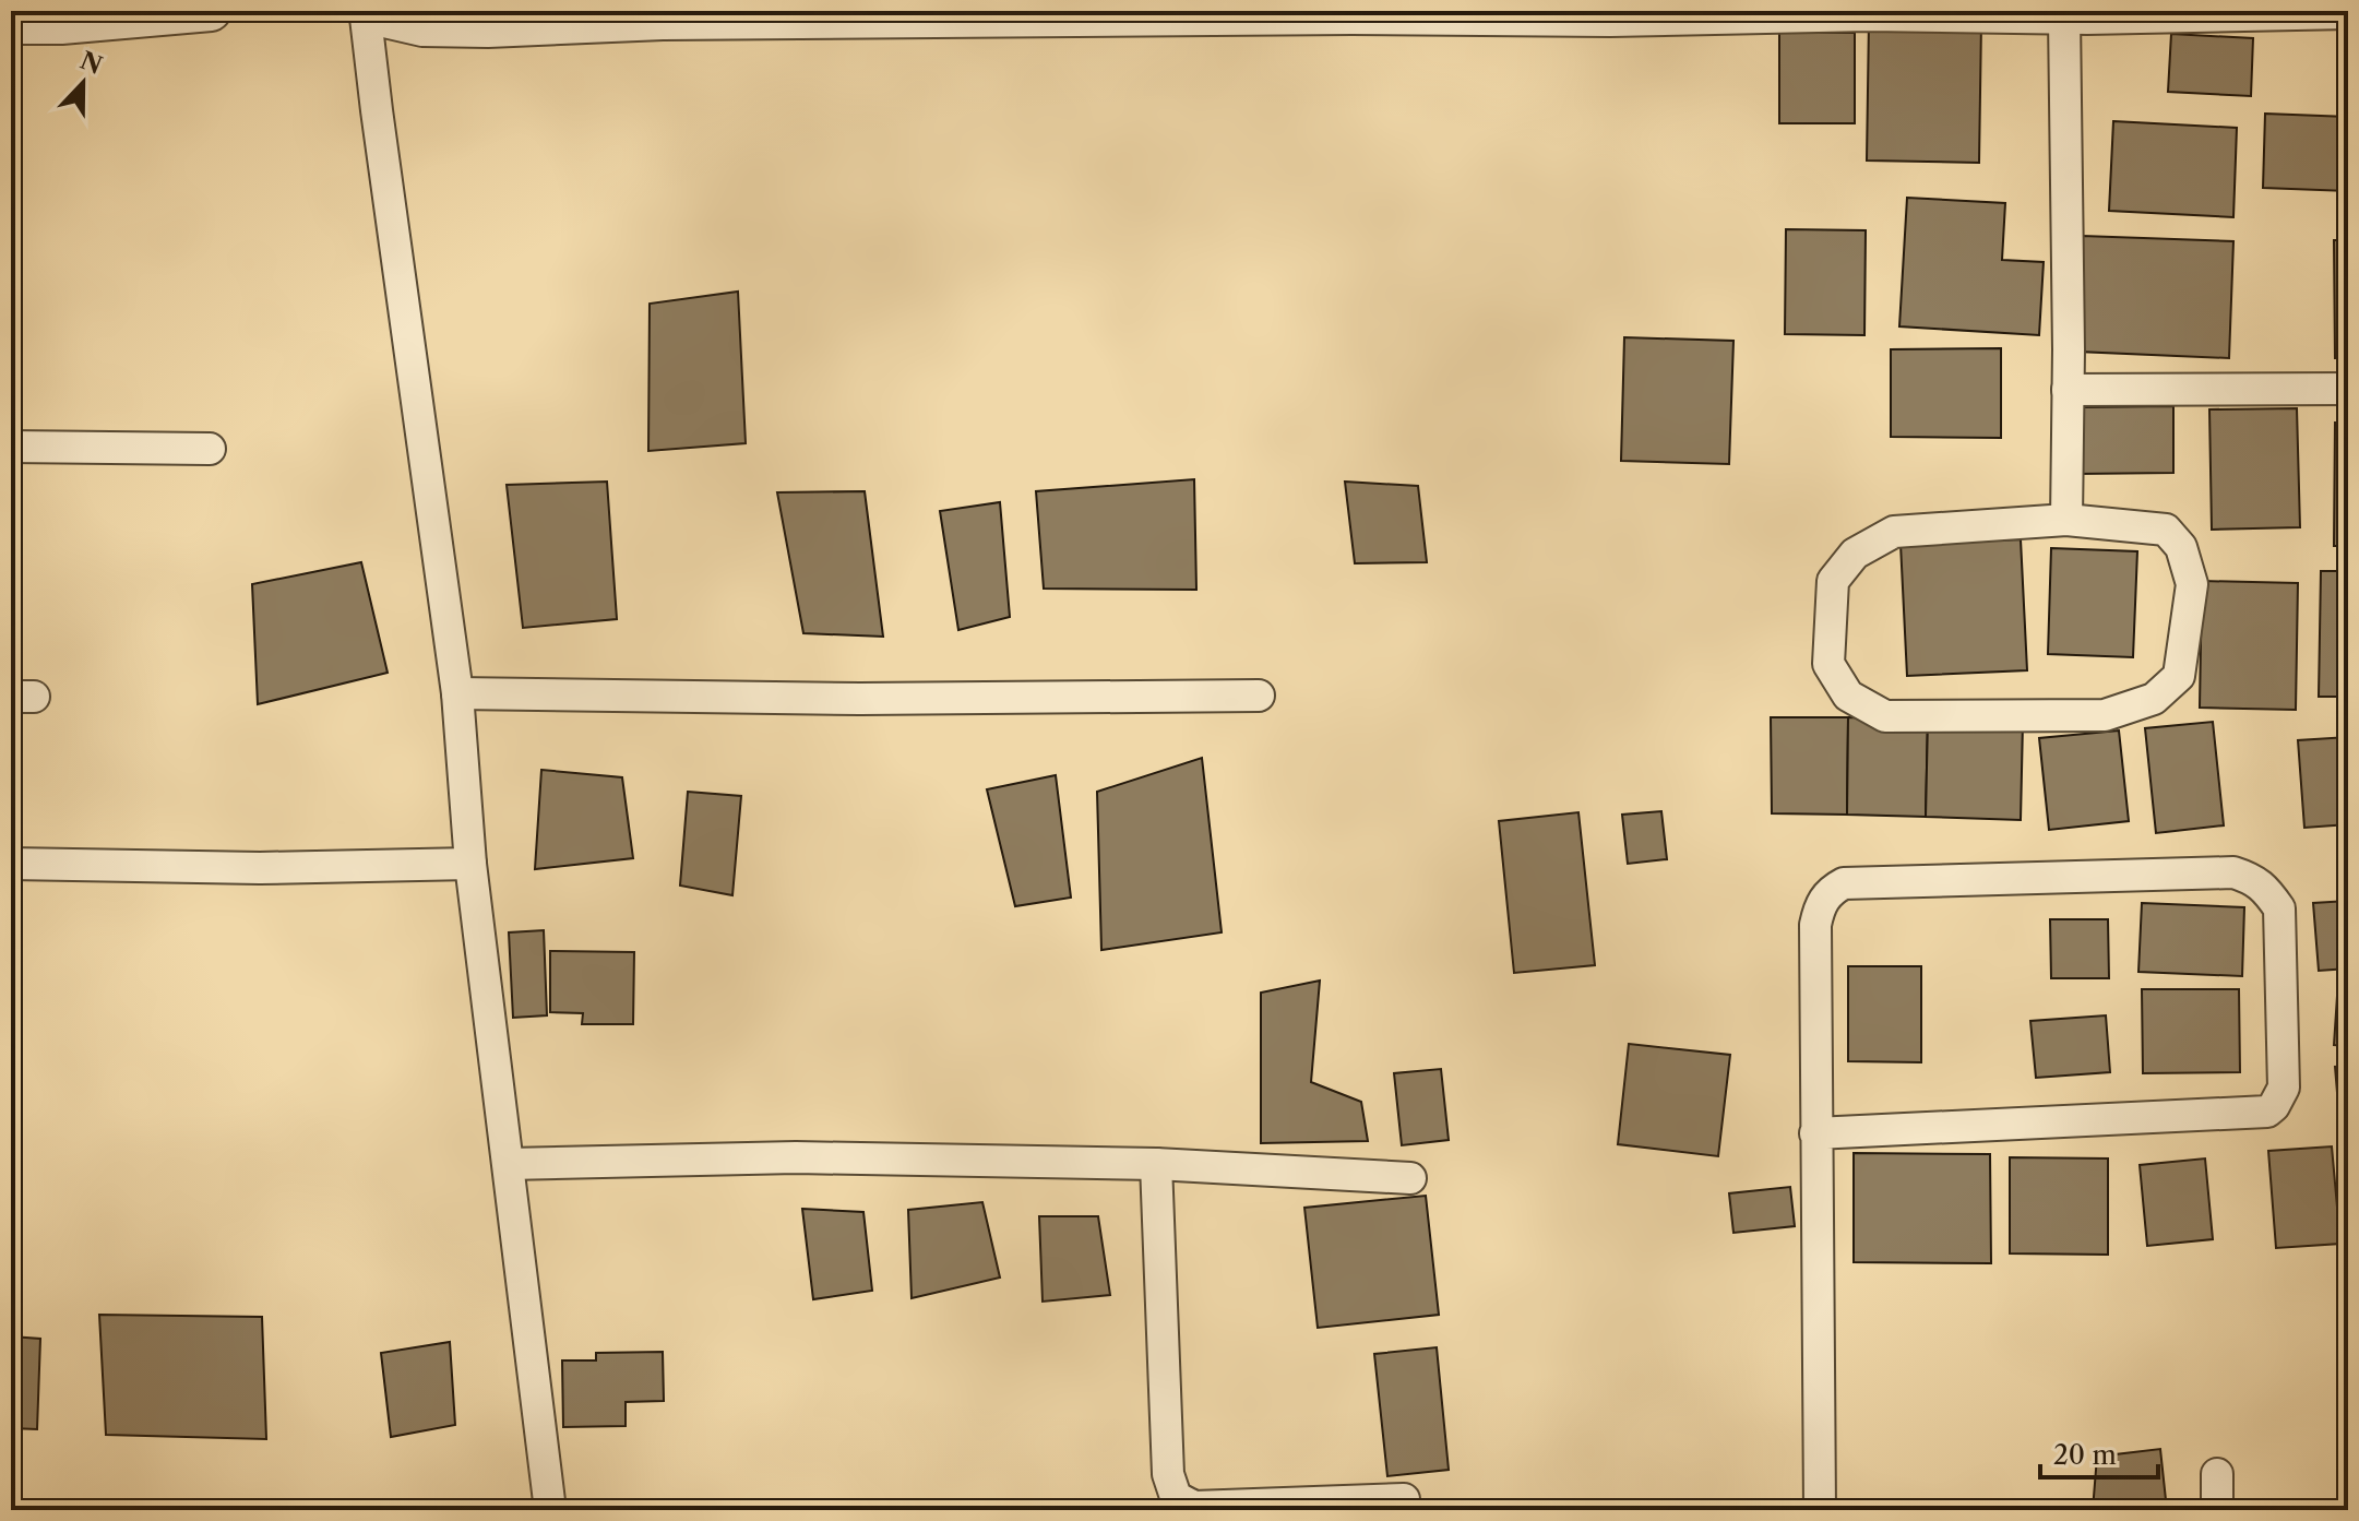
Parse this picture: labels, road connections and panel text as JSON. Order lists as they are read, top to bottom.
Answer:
{
  "scale_bar": "20 m",
  "north": "top"
}
